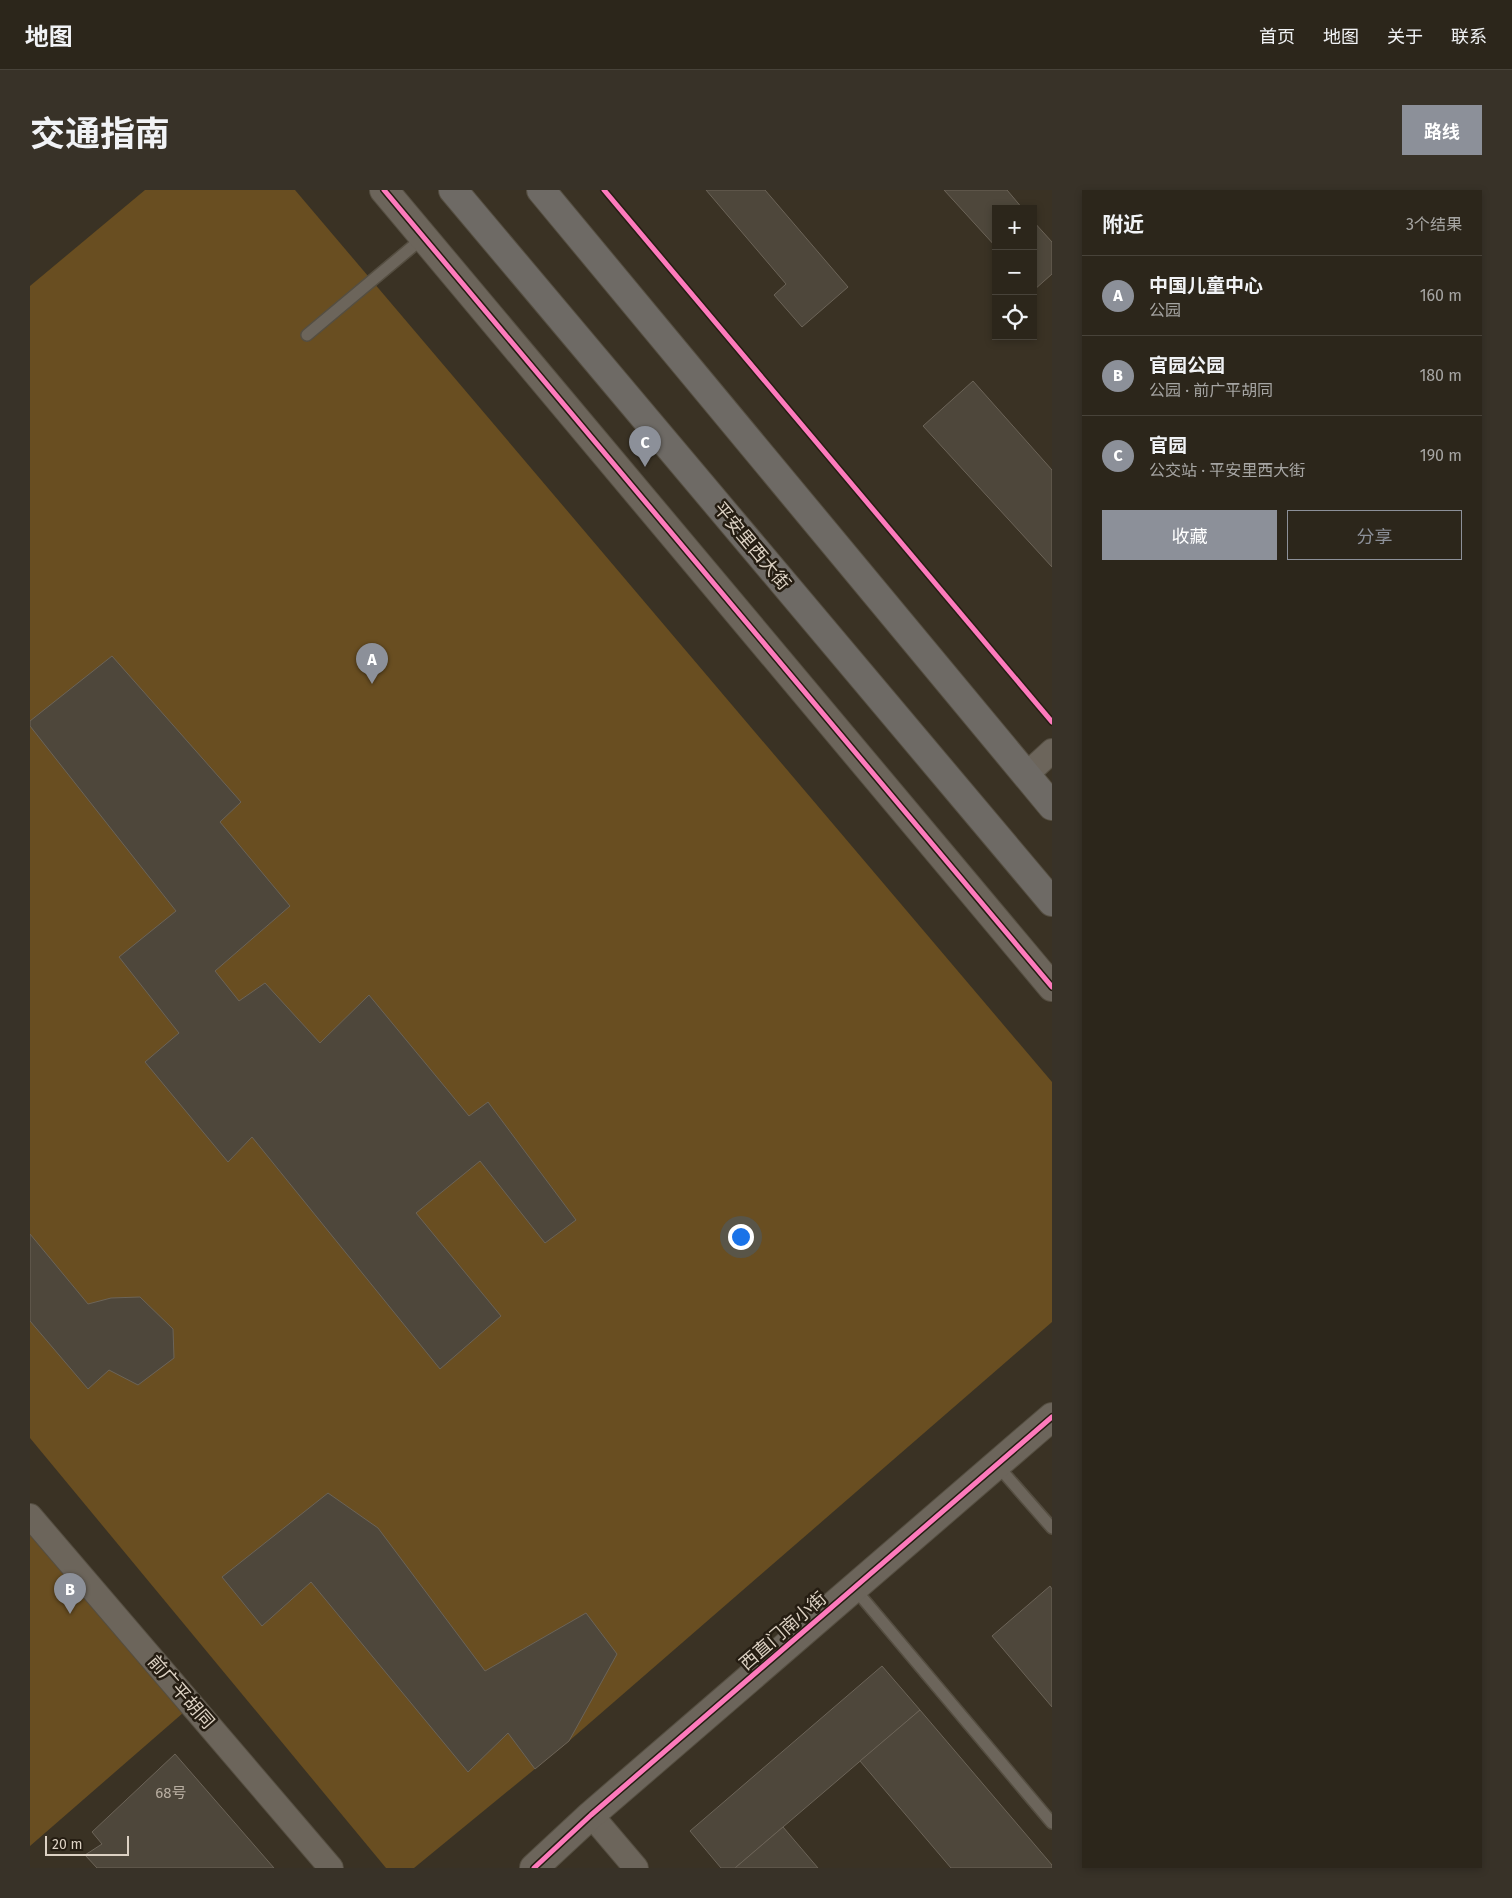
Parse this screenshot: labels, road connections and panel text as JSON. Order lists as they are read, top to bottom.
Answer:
{
  "streets": {
    "main road": ["平安里西大街"],
    "street": ["西直门南小街", "前广平胡同"]
  },
  "house_numbers": ["68号"],
  "scale_bar": "20 m",
  "page": {
    "header": "地图",
    "nav": [
      "首页",
      "地图",
      "关于",
      "联系"
    ],
    "title": "交通指南",
    "buttons": [
      "路线",
      ["收藏", "分享"]
    ],
    "heading": ["附近", "3个结果"],
    "map_buttons": ["+", "−"],
    "list": [
      {
        "mark": "A",
        "name": "中国儿童中心",
        "note": "公园",
        "value": "160 m"
      },
      {
        "mark": "B",
        "name": "官园公园",
        "note": "公园 · 前广平胡同",
        "value": "180 m"
      },
      {
        "mark": "C",
        "name": "官园",
        "note": "公交站 · 平安里西大街",
        "value": "190 m"
      }
    ],
    "pins": ["C", "A", "B"],
    "scale": "20 m"
  }
}
